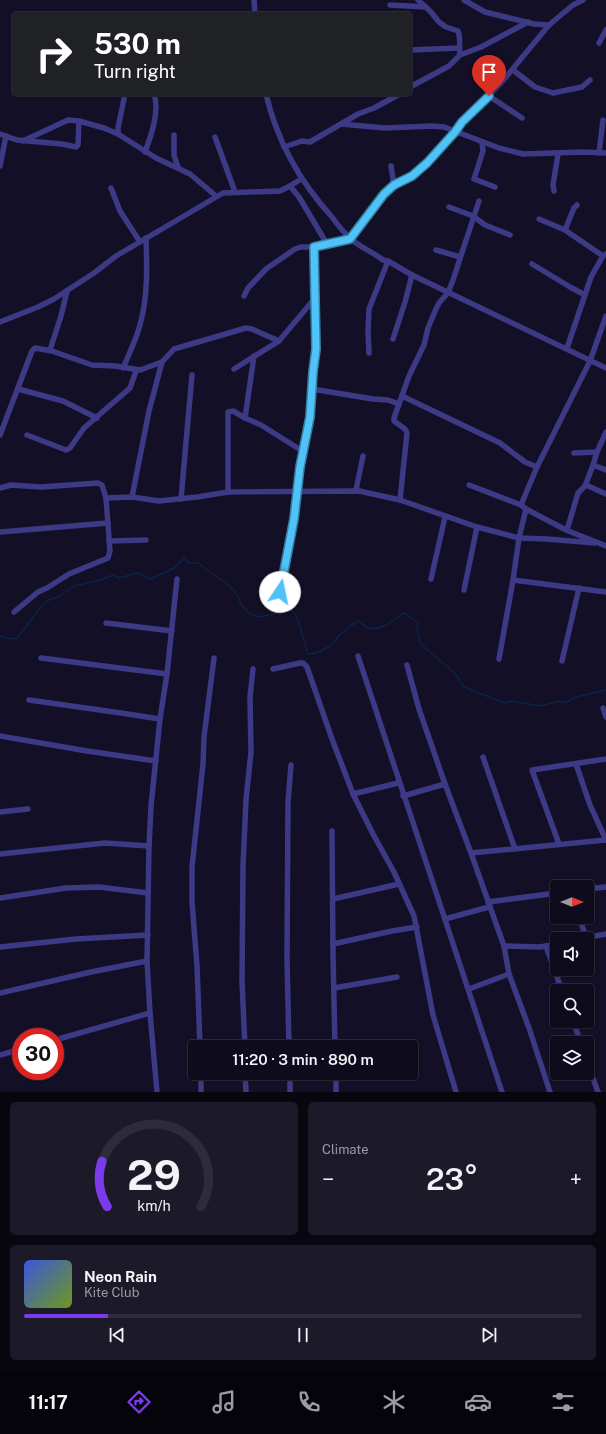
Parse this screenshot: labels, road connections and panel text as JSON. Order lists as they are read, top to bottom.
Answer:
{
  "north": "right",
  "page": {
    "turn": ["530 m", "Turn right"],
    "limit": "30",
    "trip": "11:20 · 3 min · 890 m",
    "tile": "Climate",
    "heat": ["−", "23°", "+"],
    "song": ["Neon Rain", "Kite Club"],
    "tabs": "11:17",
    "gauge": ["29", "km/h"]
  }
}
